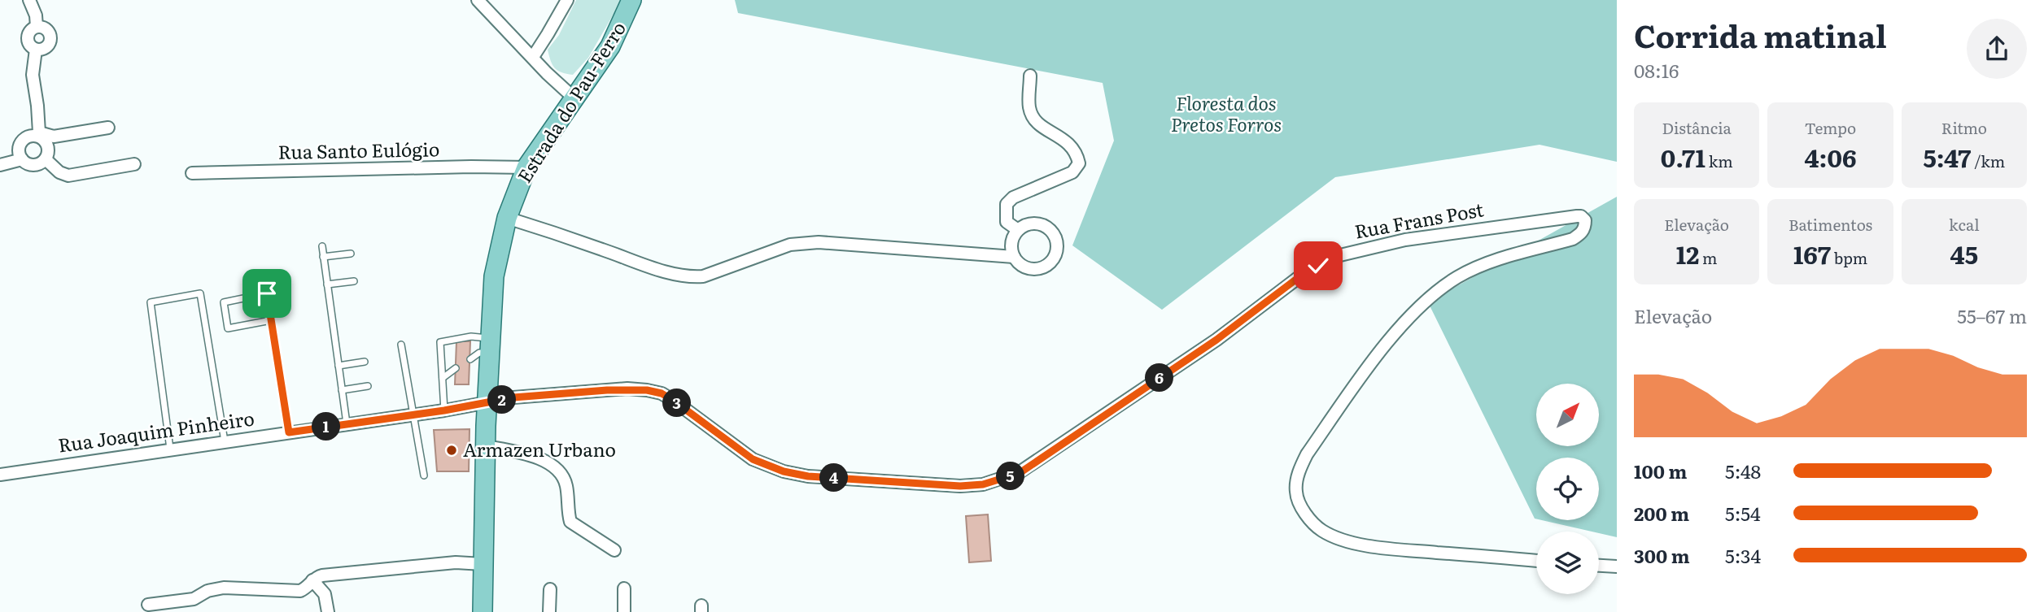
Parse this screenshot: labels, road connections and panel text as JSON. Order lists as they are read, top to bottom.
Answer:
{
  "streets": {
    "main road": ["Estrada do Pau-Ferro"],
    "street": ["Rua Santo Eulógio", "Rua Frans Post", "Rua Joaquim Pinheiro"]
  },
  "crossings": [
    ["Estrada do Pau-Ferro", "Rua Santo Eulógio"],
    ["Estrada do Pau-Ferro", "Rua Frans Post"],
    ["Estrada do Pau-Ferro", "Rua Joaquim Pinheiro"],
    ["Rua Frans Post", "Rua Joaquim Pinheiro"]
  ],
  "parks": ["Floresta dos Pretos Forros"],
  "places": ["Armazen Urbano"],
  "north": "top right",
  "page": {
    "heading": ["Corrida matinal", "08:16"],
    "stats": [
      ["Distância", "0.71 km"],
      ["Tempo", "4:06"],
      ["Ritmo", "5:47 /km"],
      ["Elevação", "12 m"],
      ["Batimentos", "167 bpm"],
      ["kcal", "45"]
    ],
    "chart": ["Elevação", "55–67 m"],
    "pins": [
      "6",
      "2",
      "3",
      "1",
      "5",
      "4"
    ],
    "list": [
      {
        "name": "100 m",
        "note": "5:48"
      },
      {
        "name": "200 m",
        "note": "5:54"
      },
      {
        "name": "300 m",
        "note": "5:34"
      }
    ]
  }
}
